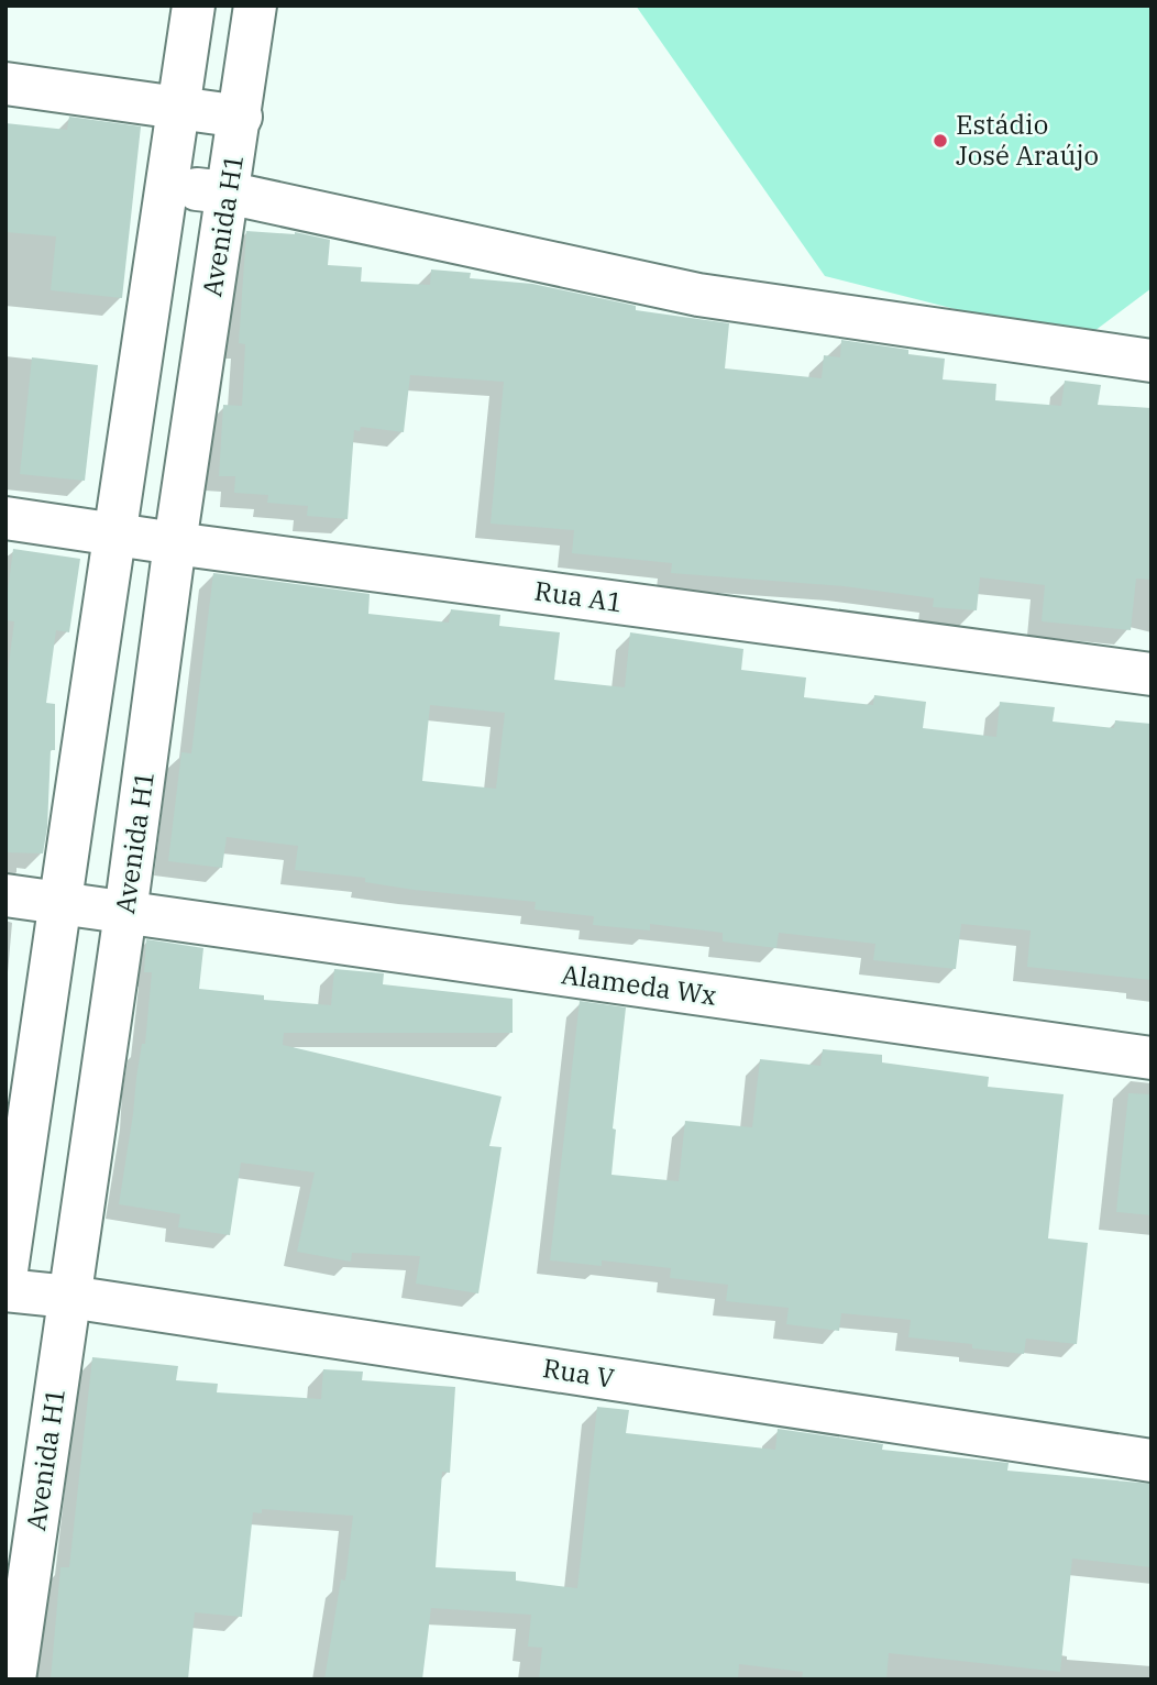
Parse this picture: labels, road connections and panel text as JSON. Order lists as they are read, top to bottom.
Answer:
{
  "streets": {
    "street": [
      "Avenida H1",
      "Rua A1",
      "Alameda Wx",
      "Rua V"
    ]
  },
  "crossings": [
    ["Avenida H1", "Rua A1"],
    ["Avenida H1", "Alameda Wx"],
    ["Avenida H1", "Rua V"]
  ],
  "places": ["Estádio José Araújo"]
}
